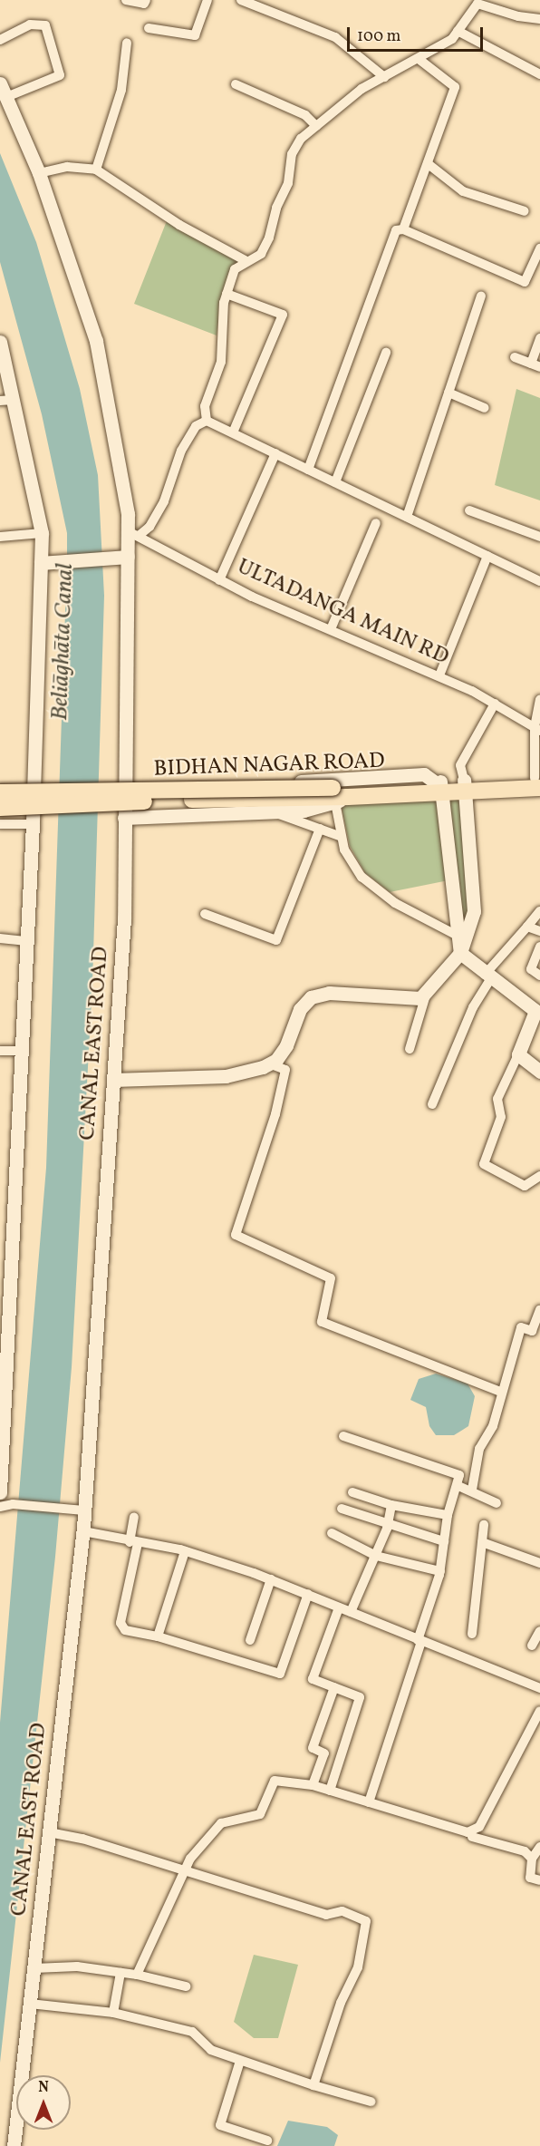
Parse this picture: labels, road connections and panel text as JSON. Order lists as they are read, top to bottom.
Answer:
{
  "streets": {
    "main road": ["BIDHAN NAGAR ROAD", "CANAL EAST ROAD"],
    "street": ["ULTADANGA MAIN RD"]
  },
  "crossings": [
    ["ULTADANGA MAIN RD", "CANAL EAST ROAD"]
  ],
  "water": ["Beliāghāta Canal"],
  "scale_bar": "100 m",
  "north": "top"
}
